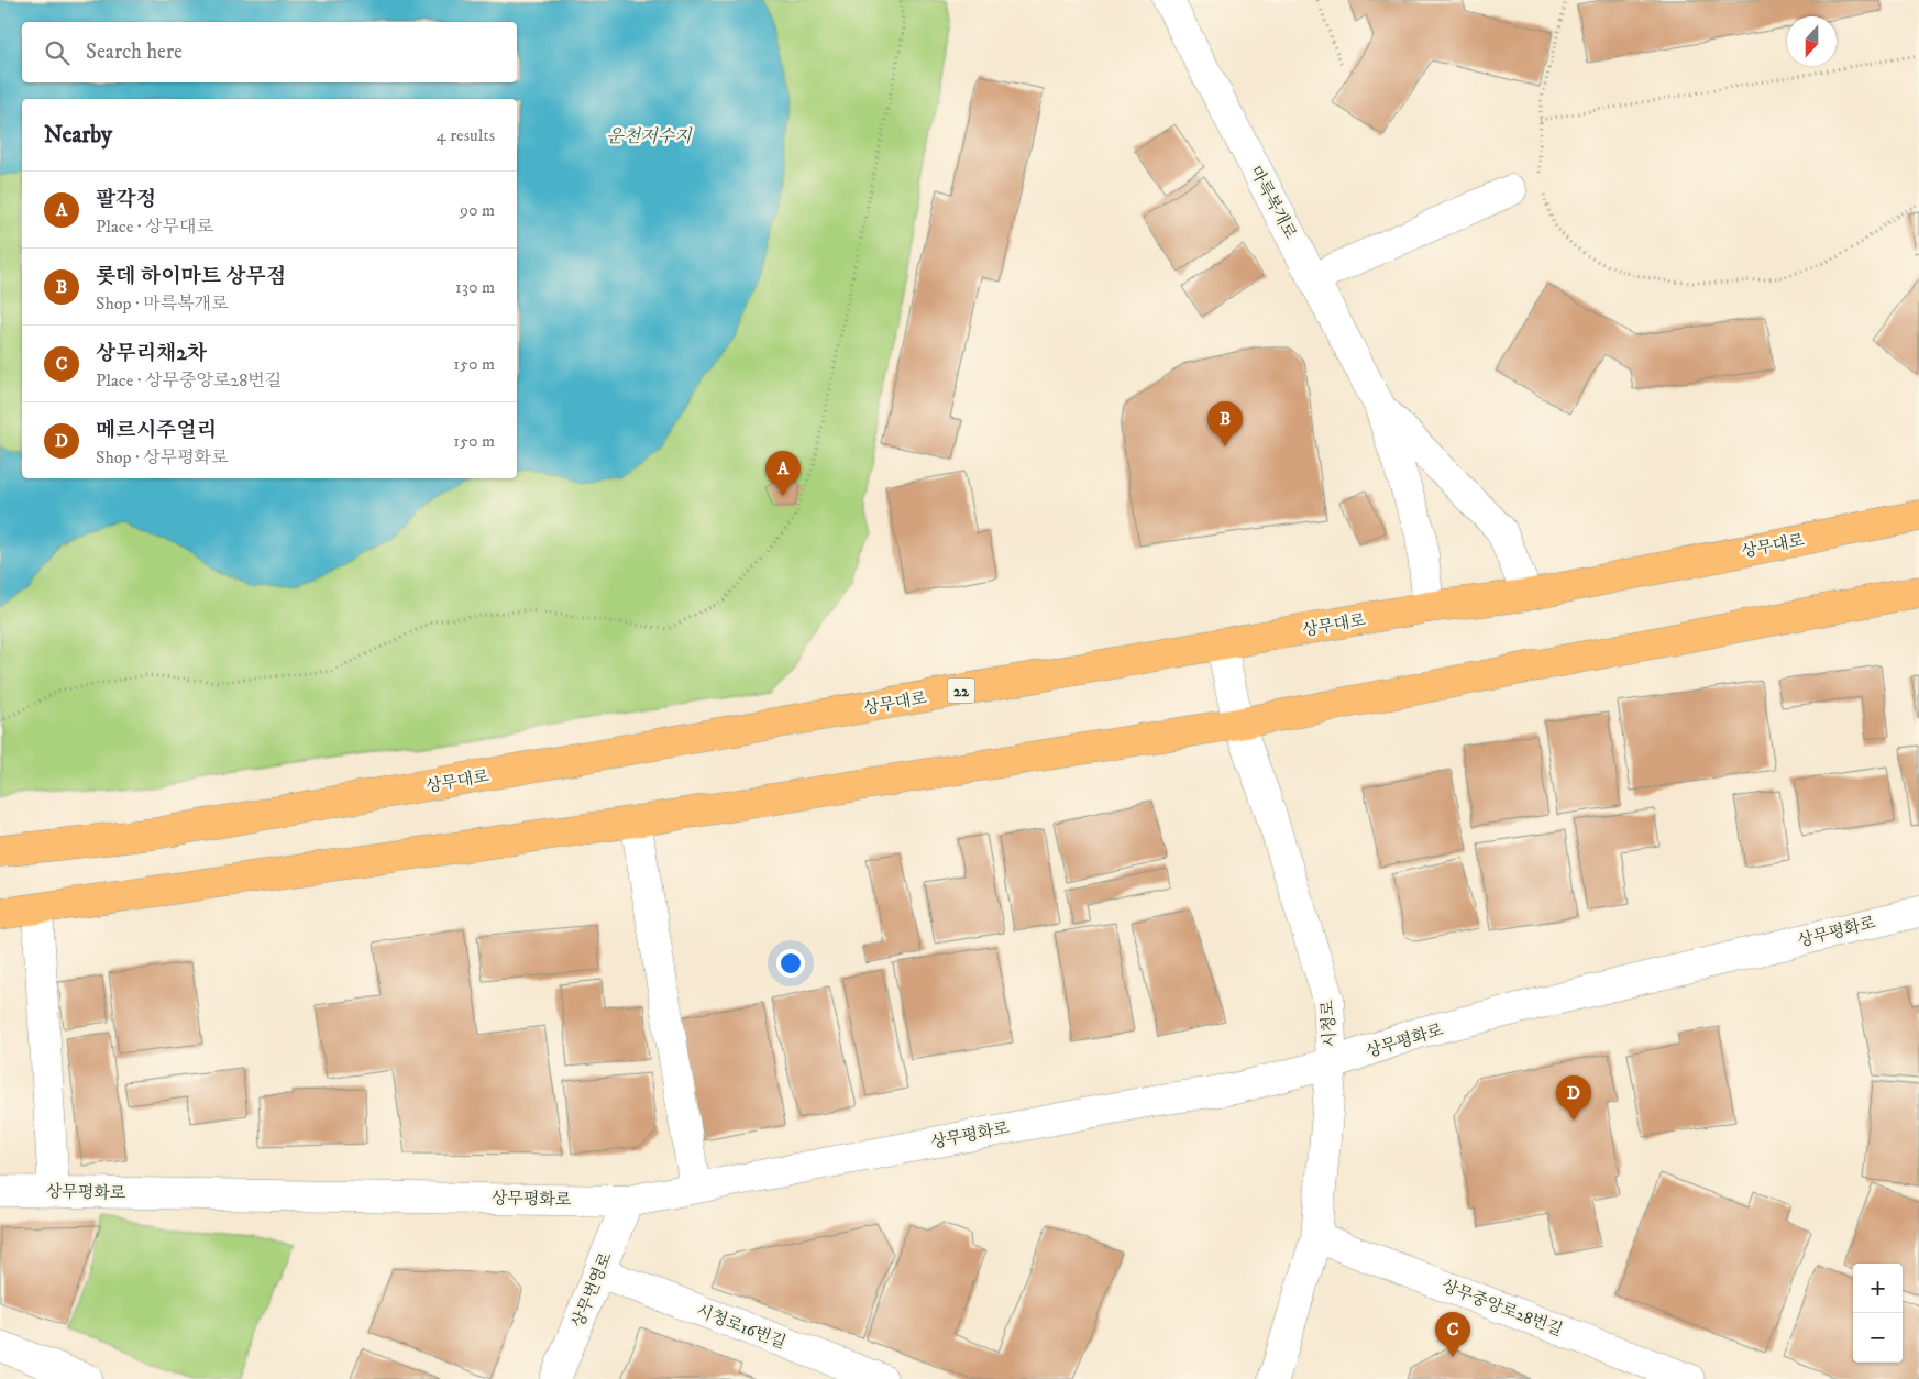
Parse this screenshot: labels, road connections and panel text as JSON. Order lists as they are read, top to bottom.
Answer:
{
  "streets": {
    "main road": ["상무대로", "22"],
    "street": [
      "마륵복개로",
      "상무평화로",
      "시청로",
      "상무번영로",
      "상무중앙로28번길",
      "시청로16번길"
    ]
  },
  "crossings": [
    ["마륵복개로", "상무대로"],
    ["상무대로", "시청로"],
    ["상무평화로", "시청로"],
    ["상무평화로", "상무번영로"],
    ["시청로", "상무중앙로28번길"],
    ["상무번영로", "시청로16번길"]
  ],
  "water": ["운천저수지"],
  "north": "bottom",
  "page": {
    "search": "Search here",
    "heading": ["Nearby", "4 results"],
    "list": [
      {
        "mark": "A",
        "name": "팔각정",
        "note": "Place · 상무대로",
        "value": "90 m"
      },
      {
        "mark": "B",
        "name": "롯데 하이마트 상무점",
        "note": "Shop · 마륵복개로",
        "value": "130 m"
      },
      {
        "mark": "C",
        "name": "상무리채2차",
        "note": "Place · 상무중앙로28번길",
        "value": "150 m"
      },
      {
        "mark": "D",
        "name": "메르시주얼리",
        "note": "Shop · 상무평화로",
        "value": "150 m"
      }
    ],
    "pins": [
      "B",
      "A",
      "D",
      "C"
    ],
    "map_buttons": ["+", "−"]
  }
}
